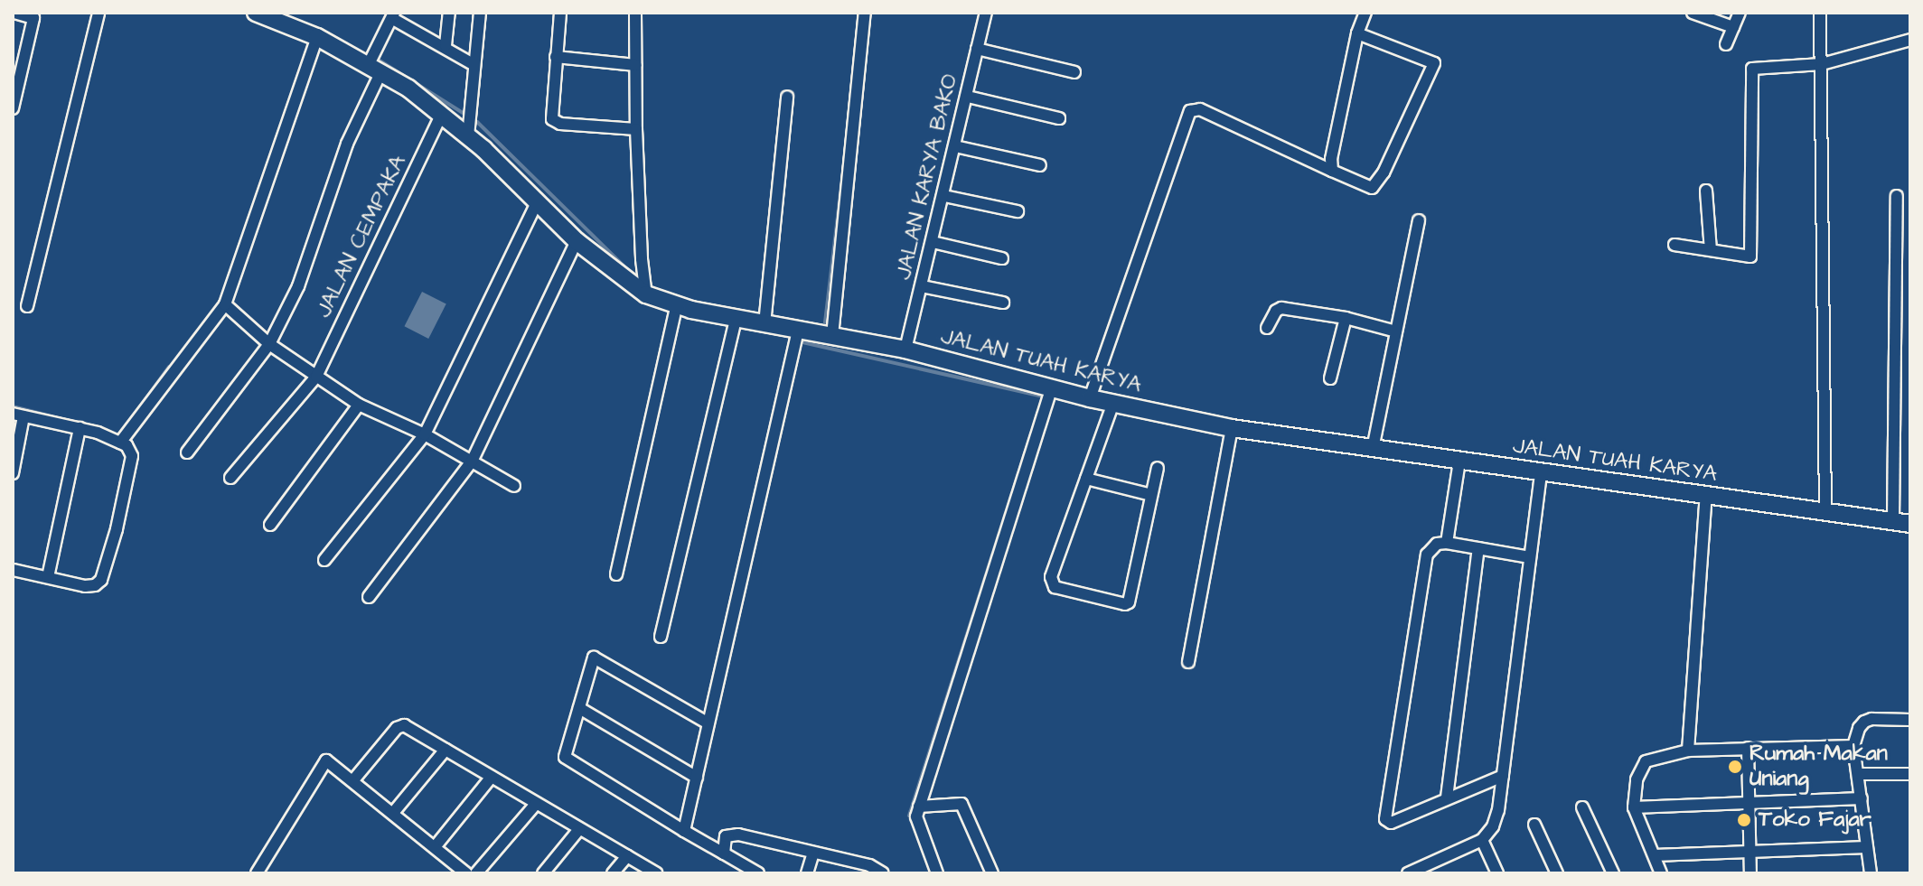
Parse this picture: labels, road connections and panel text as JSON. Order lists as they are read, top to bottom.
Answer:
{
  "streets": {
    "main road": ["JALAN TUAH KARYA"],
    "street": ["JALAN KARYA BAKO", "JALAN CEMPAKA"]
  },
  "crossings": [
    ["JALAN KARYA BAKO", "JALAN TUAH KARYA"],
    ["JALAN CEMPAKA", "JALAN TUAH KARYA"]
  ],
  "places": ["Rumah Makan Uniang", "Toko Fajar"]
}
